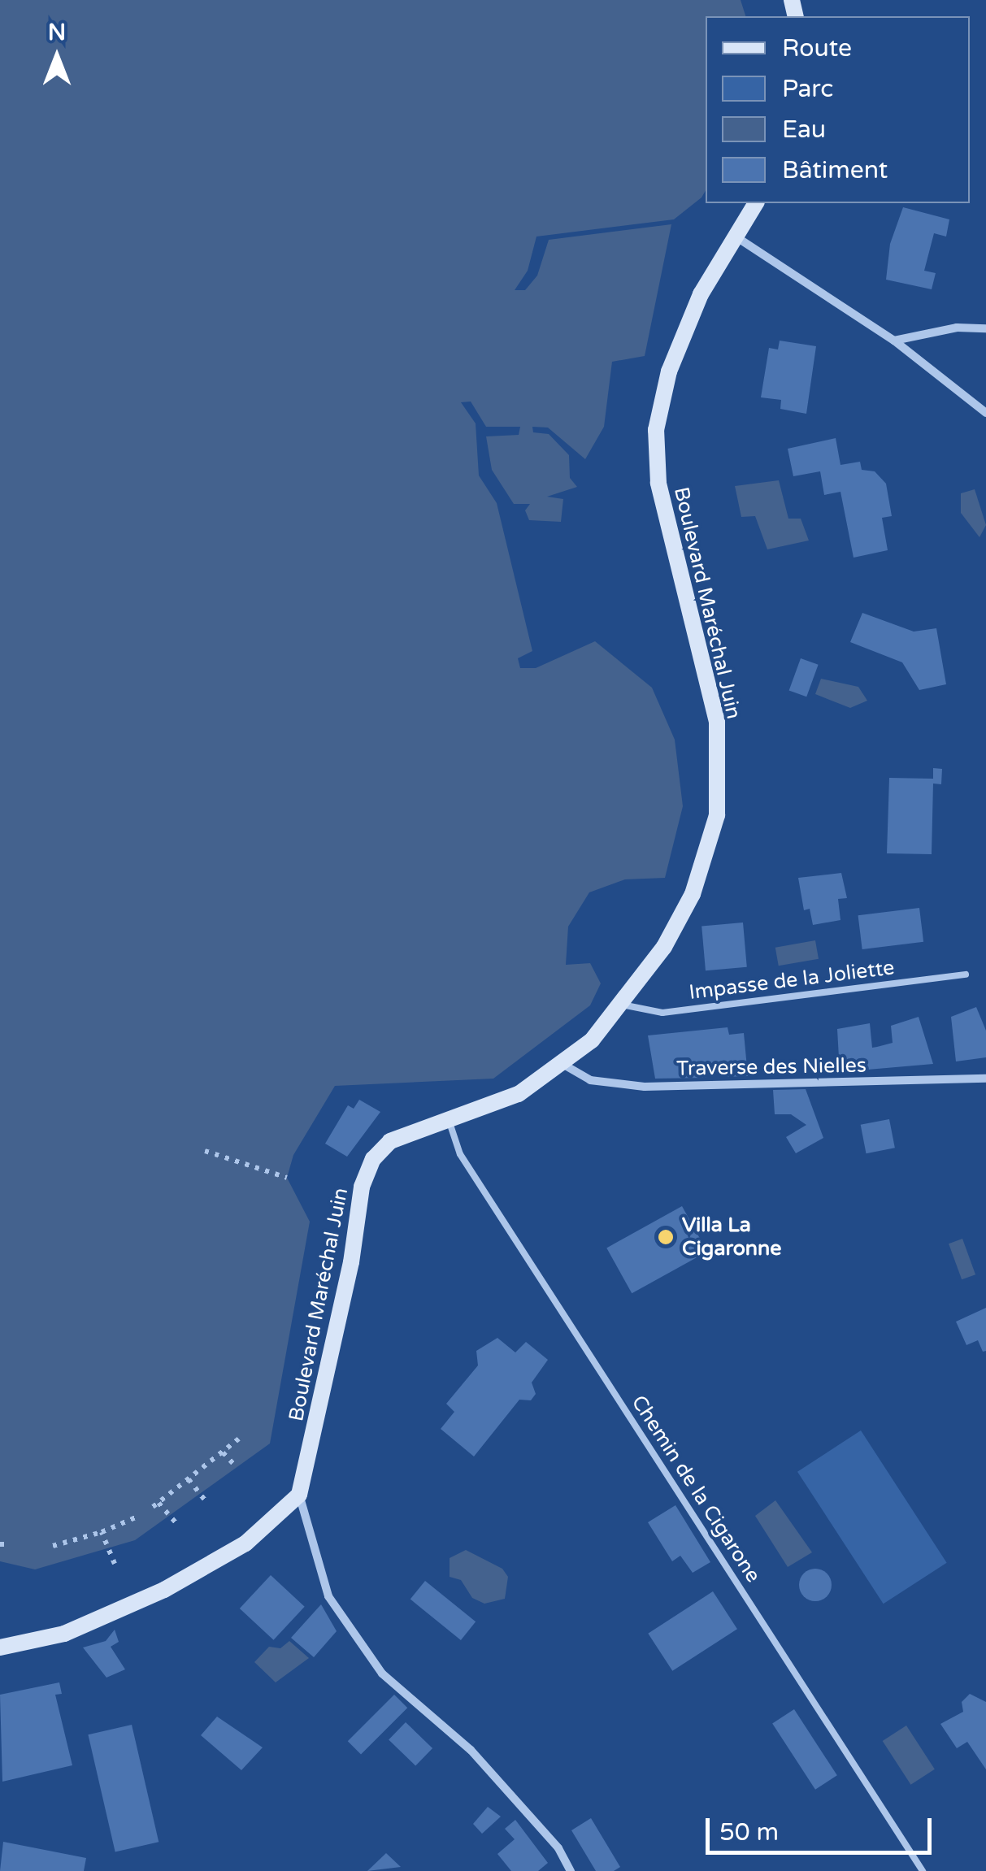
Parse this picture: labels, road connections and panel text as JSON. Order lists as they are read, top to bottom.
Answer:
{
  "streets": {
    "street": ["Boulevard Maréchal Juin", "Traverse des Nielles"],
    "lane": ["Impasse de la Joliette", "Chemin de la Cigarone"]
  },
  "crossings": [
    ["Boulevard Maréchal Juin", "Impasse de la Joliette"],
    ["Boulevard Maréchal Juin", "Traverse des Nielles"],
    ["Boulevard Maréchal Juin", "Chemin de la Cigarone"]
  ],
  "places": ["Villa La Cigaronne"],
  "legend": [
    "Route",
    "Parc",
    "Eau",
    "Bâtiment"
  ],
  "scale_bar": "50 m",
  "north": "top"
}
